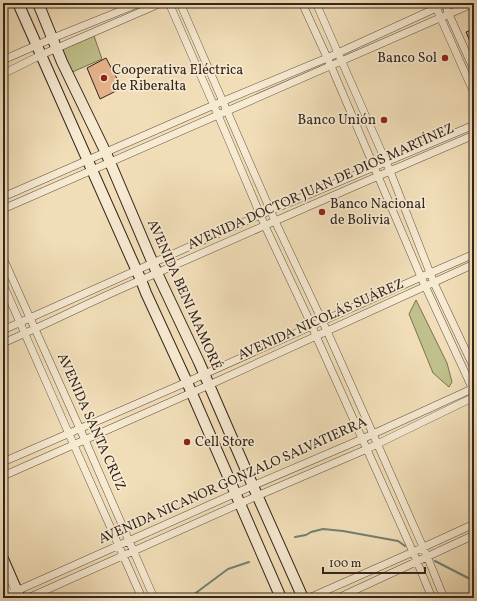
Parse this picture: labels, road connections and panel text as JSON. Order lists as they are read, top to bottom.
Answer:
{
  "streets": {
    "street": [
      "AVENIDA DOCTOR JUAN DE DIOS MARTÍNEZ",
      "AVENIDA BENI MAMORÉ",
      "AVENIDA NICOLÁS SUÁREZ",
      "AVENIDA SANTA CRUZ",
      "AVENIDA NICANOR GONZALO SALVATIERRA"
    ]
  },
  "crossings": [
    ["AVENIDA DOCTOR JUAN DE DIOS MARTÍNEZ", "AVENIDA BENI MAMORÉ"],
    ["AVENIDA DOCTOR JUAN DE DIOS MARTÍNEZ", "AVENIDA SANTA CRUZ"],
    ["AVENIDA BENI MAMORÉ", "AVENIDA NICOLÁS SUÁREZ"],
    ["AVENIDA BENI MAMORÉ", "AVENIDA NICANOR GONZALO SALVATIERRA"],
    ["AVENIDA NICOLÁS SUÁREZ", "AVENIDA SANTA CRUZ"],
    ["AVENIDA SANTA CRUZ", "AVENIDA NICANOR GONZALO SALVATIERRA"]
  ],
  "places": [
    "Banco Sol",
    "Cooperativa Eléctrica de Riberalta",
    "Banco Unión",
    "Banco Nacional de Bolivia",
    "Cell Store"
  ],
  "scale_bar": "100 m"
}
